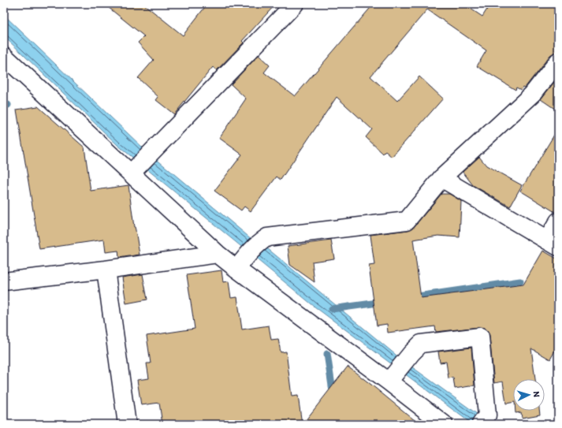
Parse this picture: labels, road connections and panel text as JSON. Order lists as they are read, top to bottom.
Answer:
{
  "north": "right"
}
